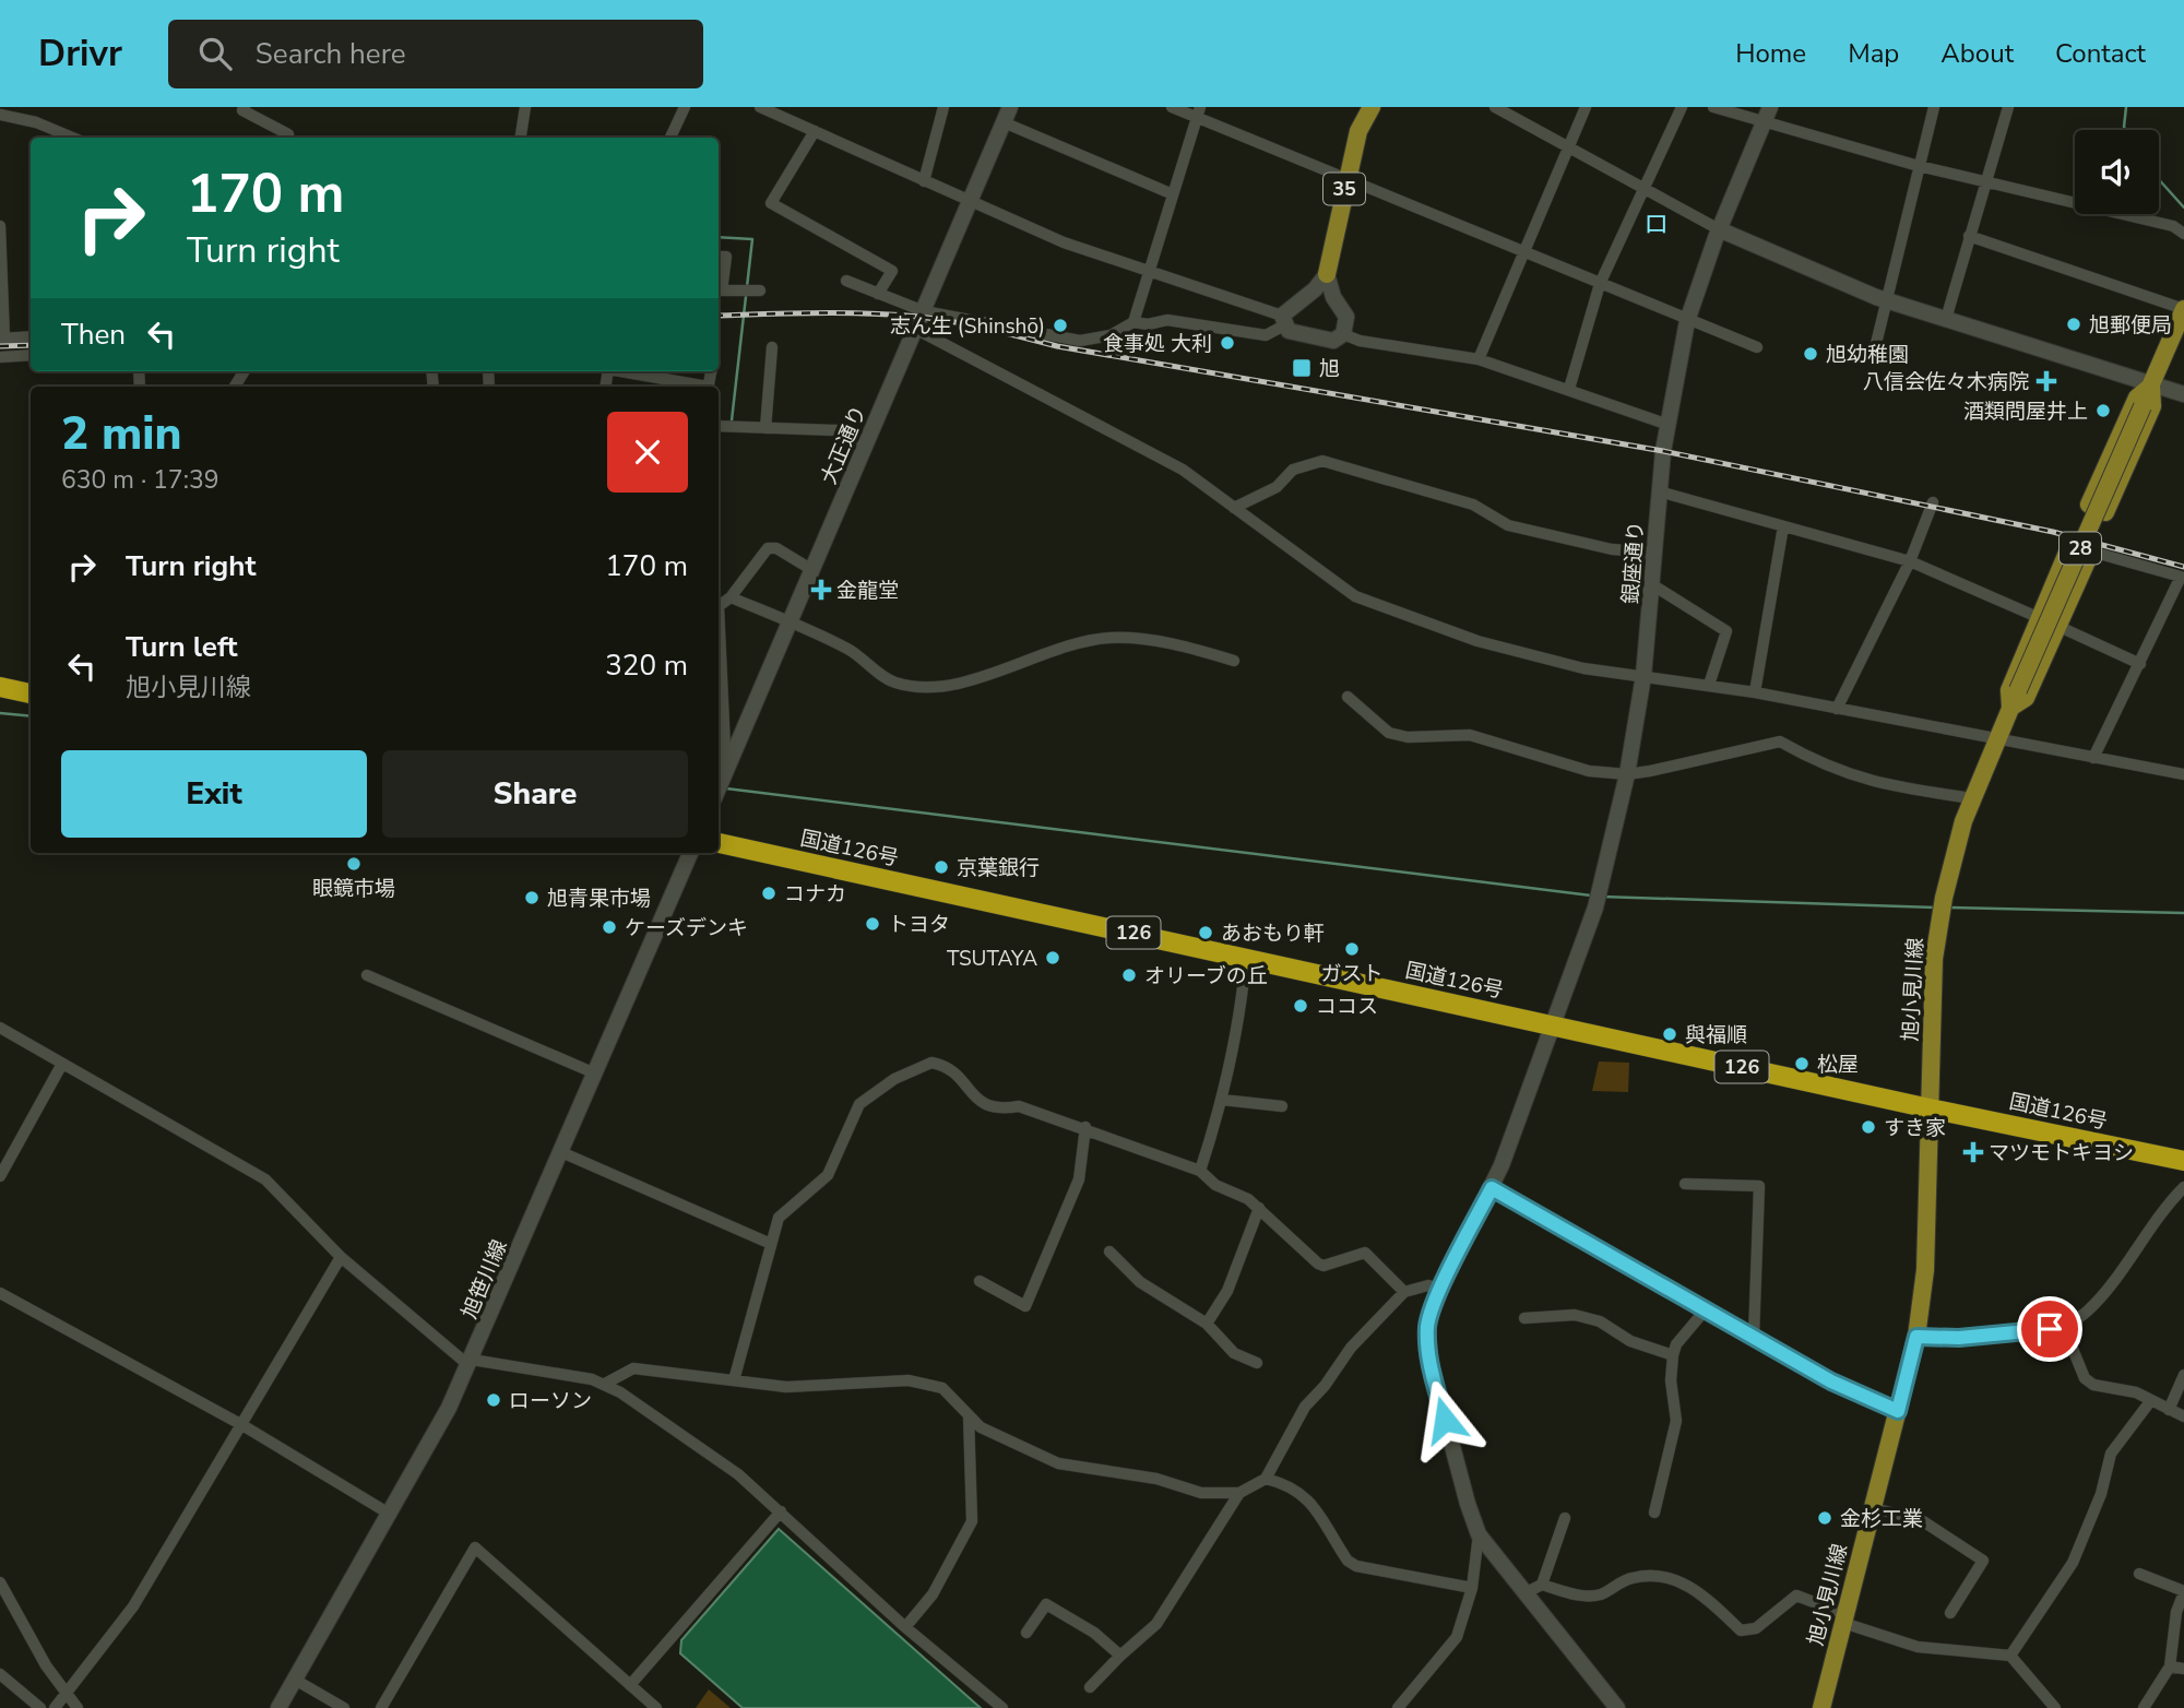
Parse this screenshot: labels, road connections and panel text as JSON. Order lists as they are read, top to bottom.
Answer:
{
  "streets": {
    "highway": ["国道126号", "126"],
    "main road": ["35", "28", "旭小見川線"],
    "street": ["大正通り", "銀座通り", "旭笹川線"]
  },
  "crossings": [
    ["銀座通り", "国道126号"],
    ["国道126号", "旭小見川線"]
  ],
  "districts": ["ロ"],
  "places": {
    "other": [
      "旭郵便局",
      "志ん生 (Shinshō)",
      "食事処 大利",
      "旭幼稚園",
      "酒類問屋井上",
      "眼鏡市場",
      "京葉銀行",
      "コナカ",
      "旭青果市場",
      "トヨタ",
      "ケーズデンキ",
      "あおもり軒",
      "ガスト",
      "TSUTAYA",
      "オリーブの丘",
      "ココス",
      "與福順",
      "松屋",
      "すき家",
      "ローソン",
      "金杉工業"
    ],
    "transit": ["旭"],
    "health": ["八信会佐々木病院", "金龍堂", "マツモトキヨシ"]
  },
  "page": {
    "header": "Drivr",
    "search": "Search here",
    "nav": [
      "Home",
      "Map",
      "About",
      "Contact"
    ],
    "turn": ["170 m", "Turn right"],
    "then": "Then",
    "heading": ["2 min", "630 m · 17:39"],
    "list": [
      {
        "name": "Turn right",
        "value": "170 m"
      },
      {
        "name": "Turn left",
        "note": "旭小見川線",
        "value": "320 m"
      }
    ],
    "buttons": ["Exit", "Share"]
  }
}
